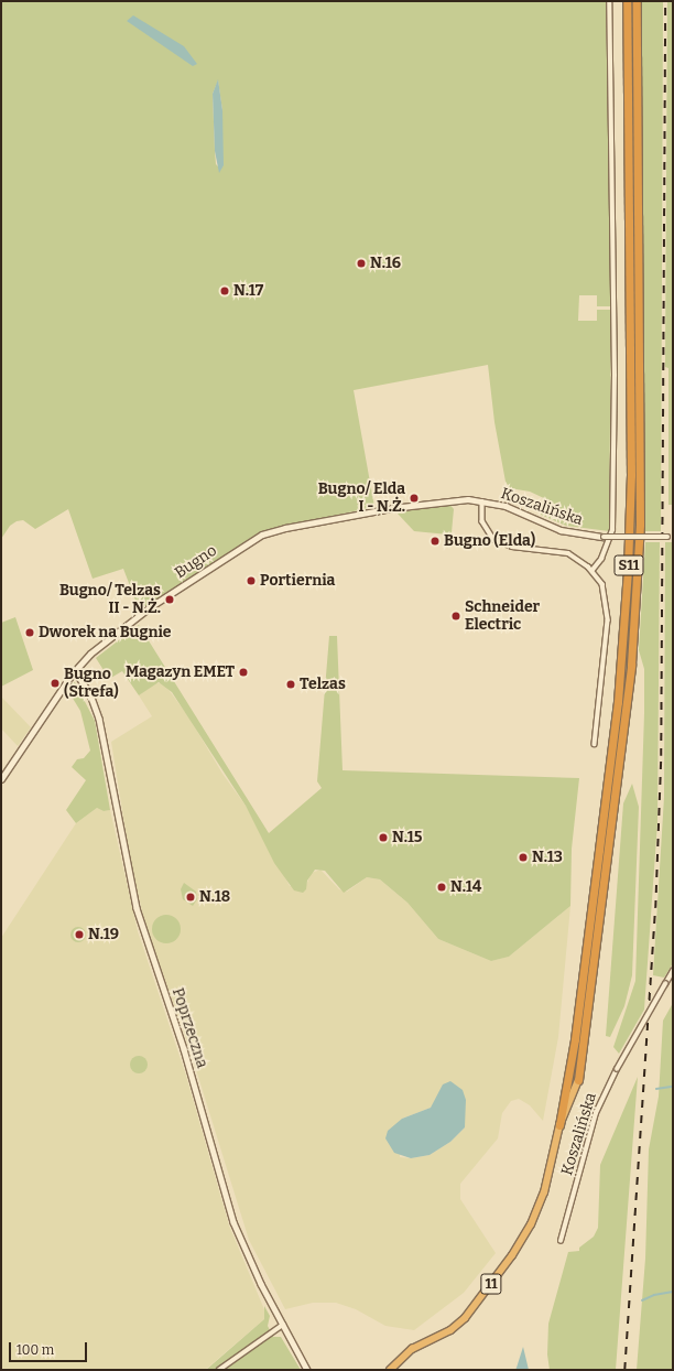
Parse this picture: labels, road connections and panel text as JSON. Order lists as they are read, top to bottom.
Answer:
{
  "streets": {
    "highway": ["S11", "11"],
    "street": ["Koszalińska", "Bugno", "Poprzeczna"]
  },
  "crossings": [
    ["Koszalińska", "Bugno"],
    ["Bugno", "Poprzeczna"],
    ["S11", "11"]
  ],
  "places": [
    "N.16",
    "N.17",
    "Bugno/ Elda I - N.Ż.",
    "Bugno (Elda)",
    "Portiernia",
    "Bugno/ Telzas II - N.Ż.",
    "Schneider Electric",
    "Dworek na Bugnie",
    "Magazyn EMET",
    "Bugno (Strefa)",
    "Telzas",
    "N.15",
    "N.13",
    "N.14",
    "N.18",
    "N.19"
  ],
  "scale_bar": "100 m"
}
